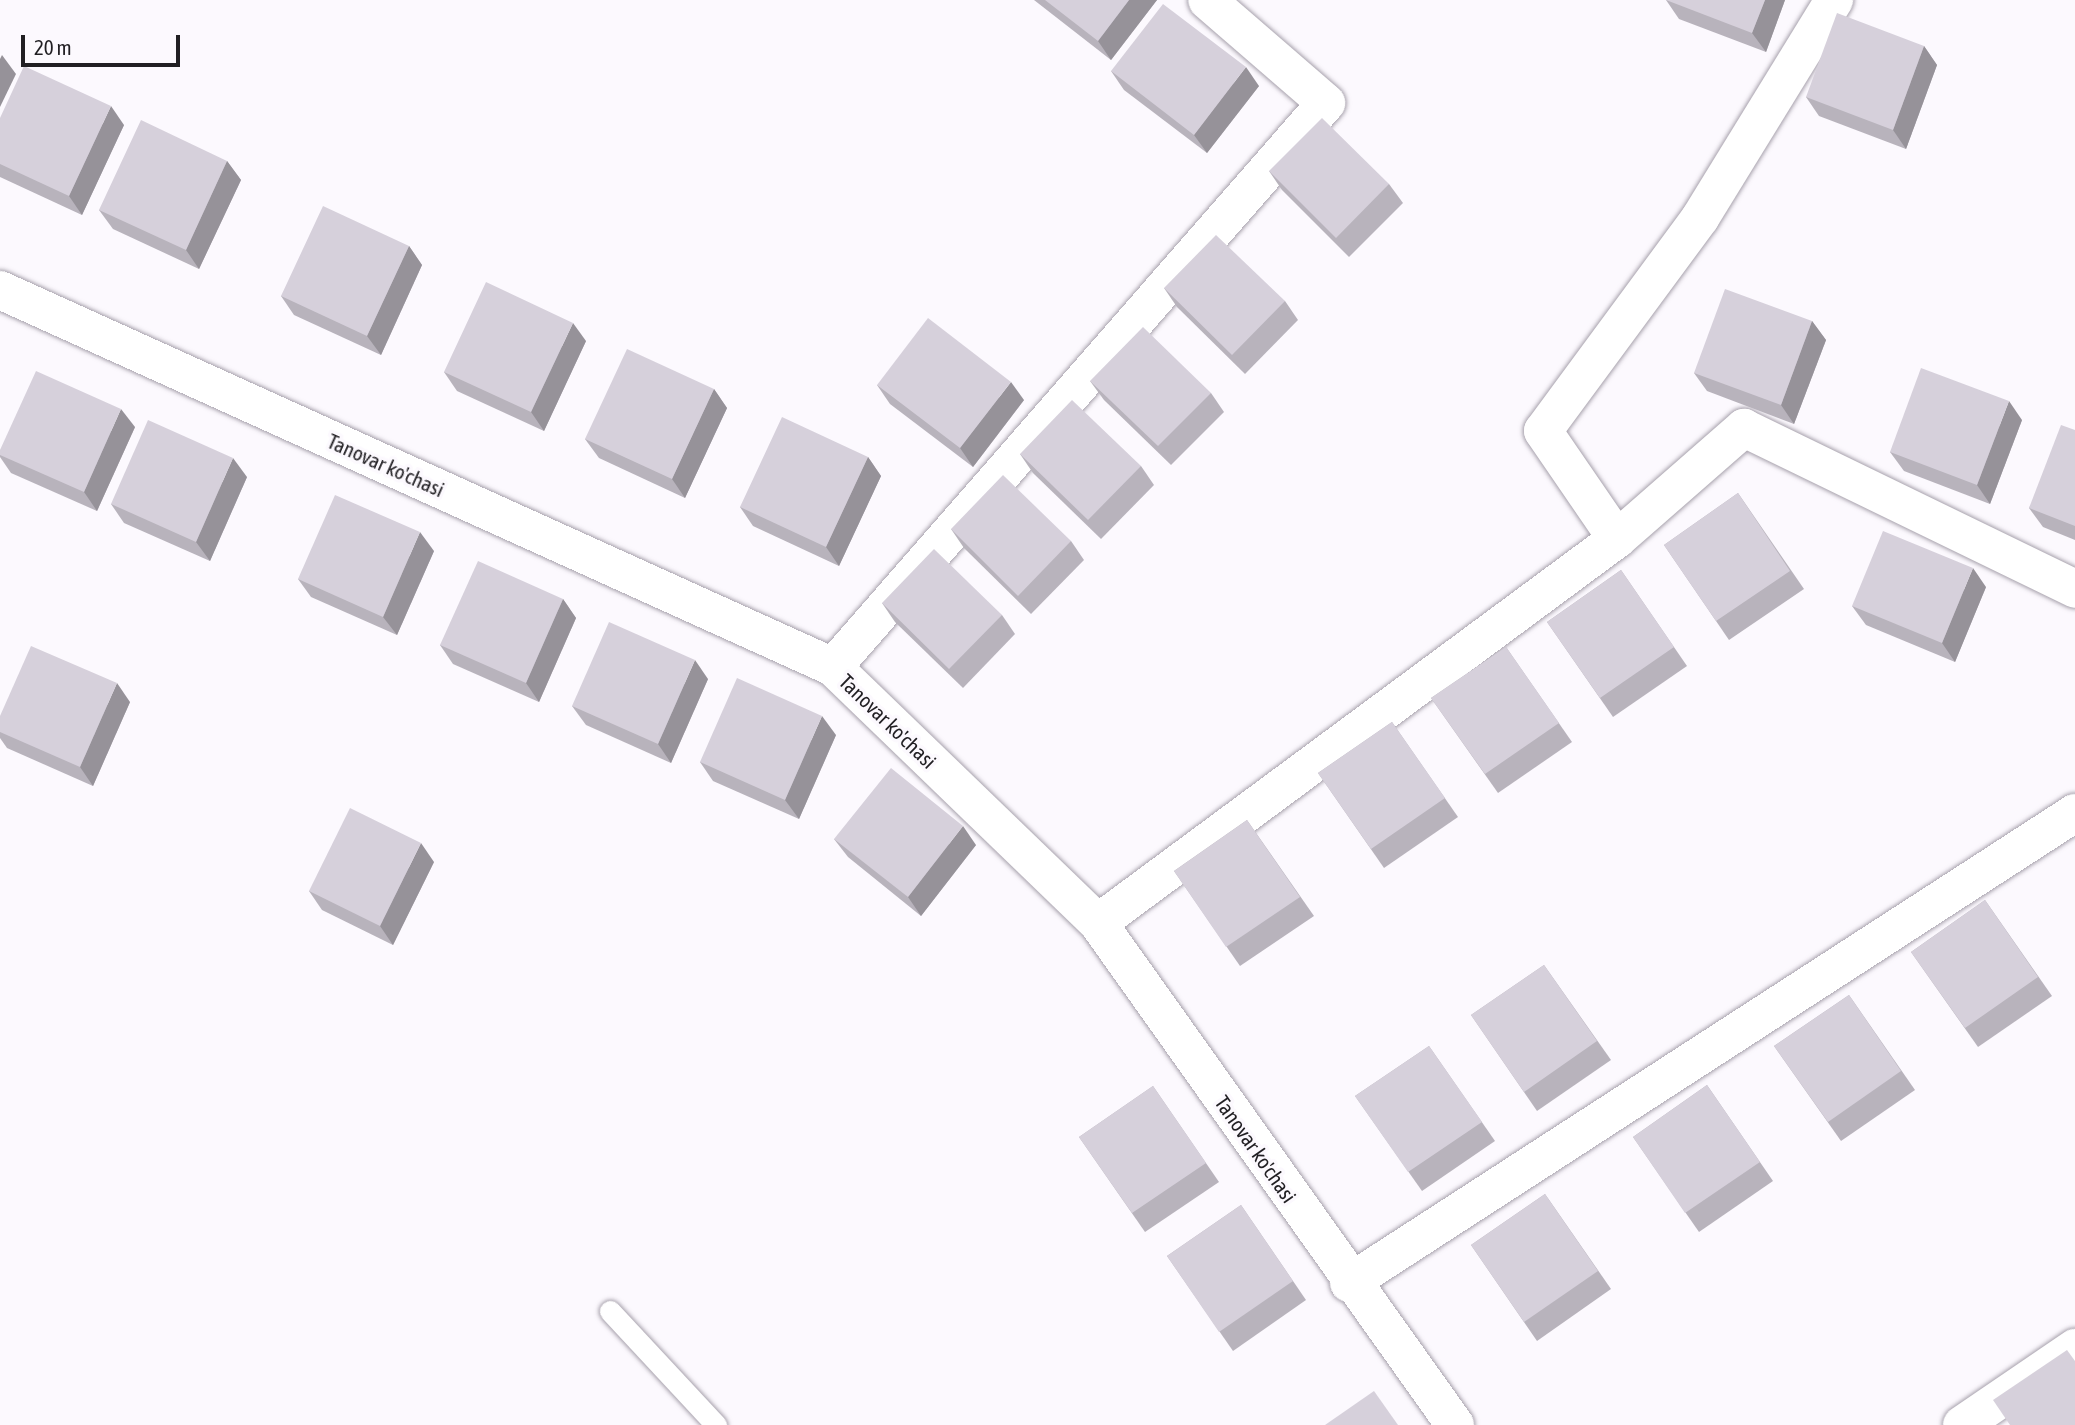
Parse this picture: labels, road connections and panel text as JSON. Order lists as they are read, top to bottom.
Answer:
{
  "streets": {
    "street": ["Tanovar ko'chasi"]
  },
  "scale_bar": "20 m"
}
